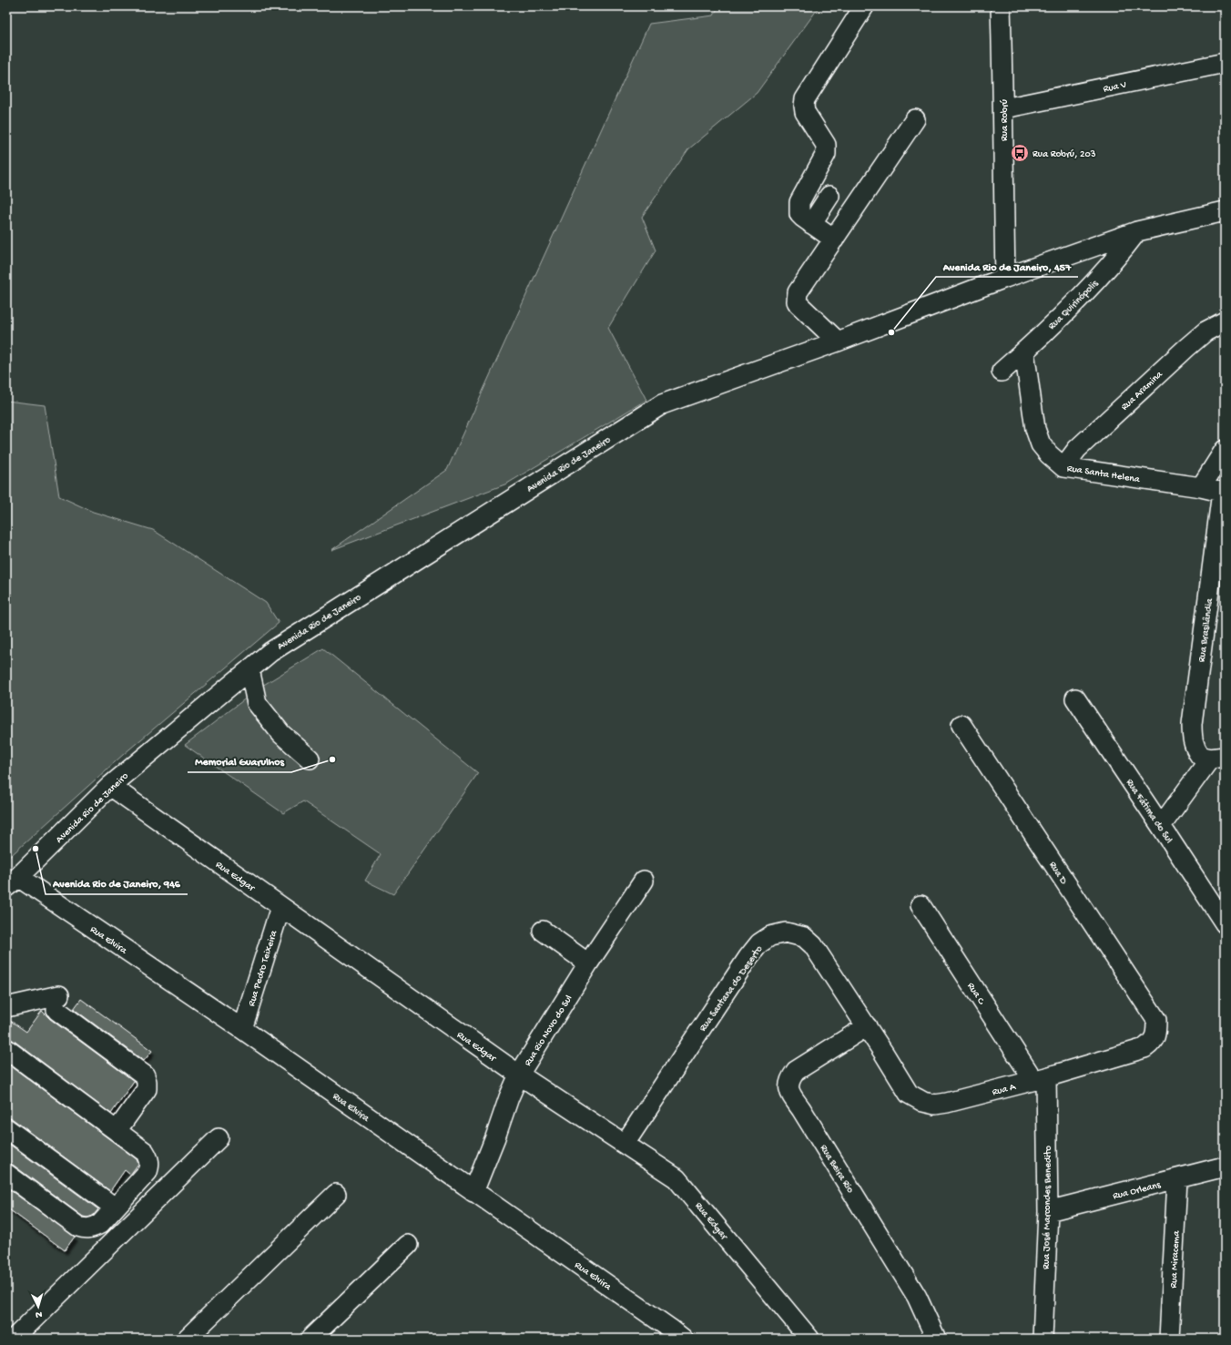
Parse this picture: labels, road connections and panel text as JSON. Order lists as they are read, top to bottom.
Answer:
{
  "streets": {
    "street": [
      "Rua V",
      "Rua Robrú",
      "Rua Quirinópolis",
      "Rua Aramina",
      "Avenida Rio de Janeiro",
      "Rua Santa Helena",
      "Rua Brasilândia",
      "Rua Fátima do Sul",
      "Rua D",
      "Rua Edgar",
      "Rua Elvira",
      "Rua Pedro Teixeira",
      "Rua Santana do Deserto",
      "Rua C",
      "Rua Rio Novo do Sul",
      "Rua A",
      "Rua Beira Rio",
      "Rua Orleans",
      "Rua José Marcondes Benedito",
      "Rua Miracema"
    ]
  },
  "crossings": [
    ["Rua V", "Rua Robrú"],
    ["Rua Robrú", "Avenida Rio de Janeiro"],
    ["Rua Quirinópolis", "Avenida Rio de Janeiro"],
    ["Rua Quirinópolis", "Rua Santa Helena"],
    ["Rua Aramina", "Rua Santa Helena"],
    ["Avenida Rio de Janeiro", "Rua Edgar"],
    ["Avenida Rio de Janeiro", "Rua Elvira"],
    ["Rua Santa Helena", "Rua Brasilândia"],
    ["Rua D", "Rua A"],
    ["Rua Edgar", "Rua Pedro Teixeira"],
    ["Rua Edgar", "Rua Santana do Deserto"],
    ["Rua Edgar", "Rua Rio Novo do Sul"],
    ["Rua Elvira", "Rua Pedro Teixeira"],
    ["Rua Elvira", "Rua Rio Novo do Sul"],
    ["Rua Santana do Deserto", "Rua A"],
    ["Rua Santana do Deserto", "Rua Beira Rio"],
    ["Rua C", "Rua A"],
    ["Rua C", "Rua José Marcondes Benedito"],
    ["Rua A", "Rua Beira Rio"],
    ["Rua A", "Rua José Marcondes Benedito"],
    ["Rua Orleans", "Rua José Marcondes Benedito"],
    ["Rua Orleans", "Rua Miracema"]
  ],
  "places": {
    "bus stop": ["Rua Robrú, 203"],
    "other": ["Avenida Rio de Janeiro, 457", "Memorial Guarulhos", "Avenida Rio de Janeiro, 946"]
  },
  "north": "bottom"
}
